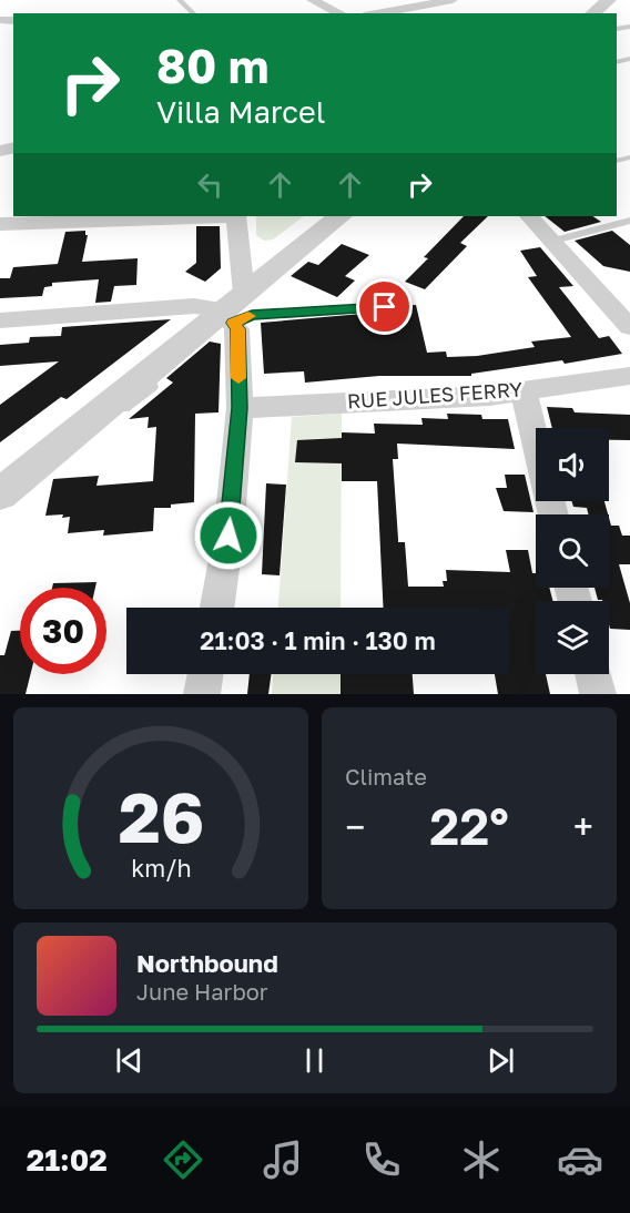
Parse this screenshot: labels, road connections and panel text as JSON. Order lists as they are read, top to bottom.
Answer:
{
  "streets": {
    "street": ["RUE JULES FERRY"]
  },
  "page": {
    "turn": ["80 m", "Villa Marcel"],
    "limit": "30",
    "trip": "21:03 · 1 min · 130 m",
    "tile": "Climate",
    "heat": ["−", "22°", "+"],
    "song": ["Northbound", "June Harbor"],
    "tabs": "21:02",
    "gauge": ["26", "km/h"]
  }
}
